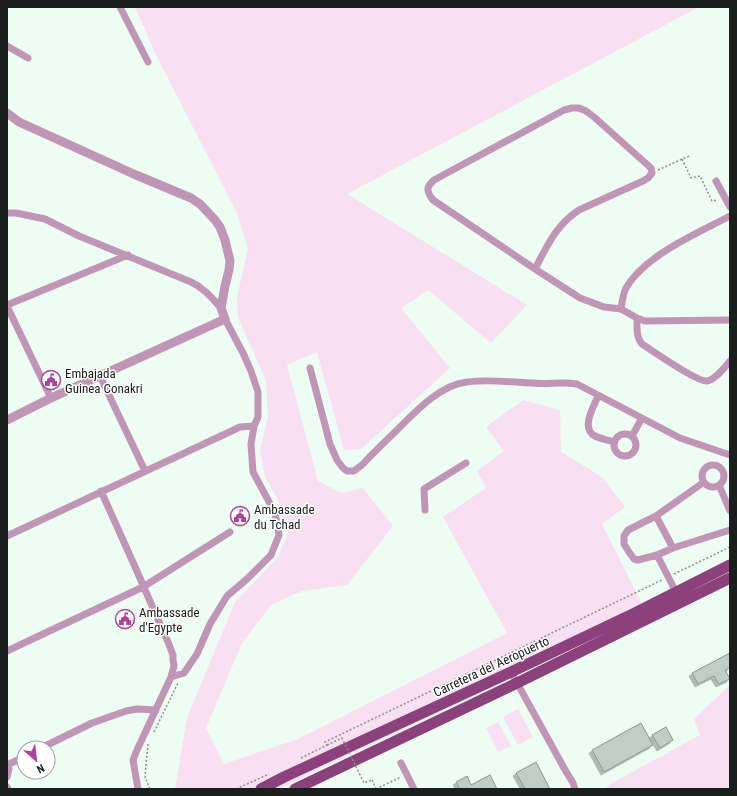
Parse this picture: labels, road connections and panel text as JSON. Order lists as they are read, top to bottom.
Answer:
{
  "streets": {
    "main road": ["Carretera del Aeropuerto"]
  },
  "places": {
    "public building": ["Embajada Guinea Conakri", "Ambassade du Tchad", "Ambassade d'Egypte"]
  },
  "north": "bottom right"
}
